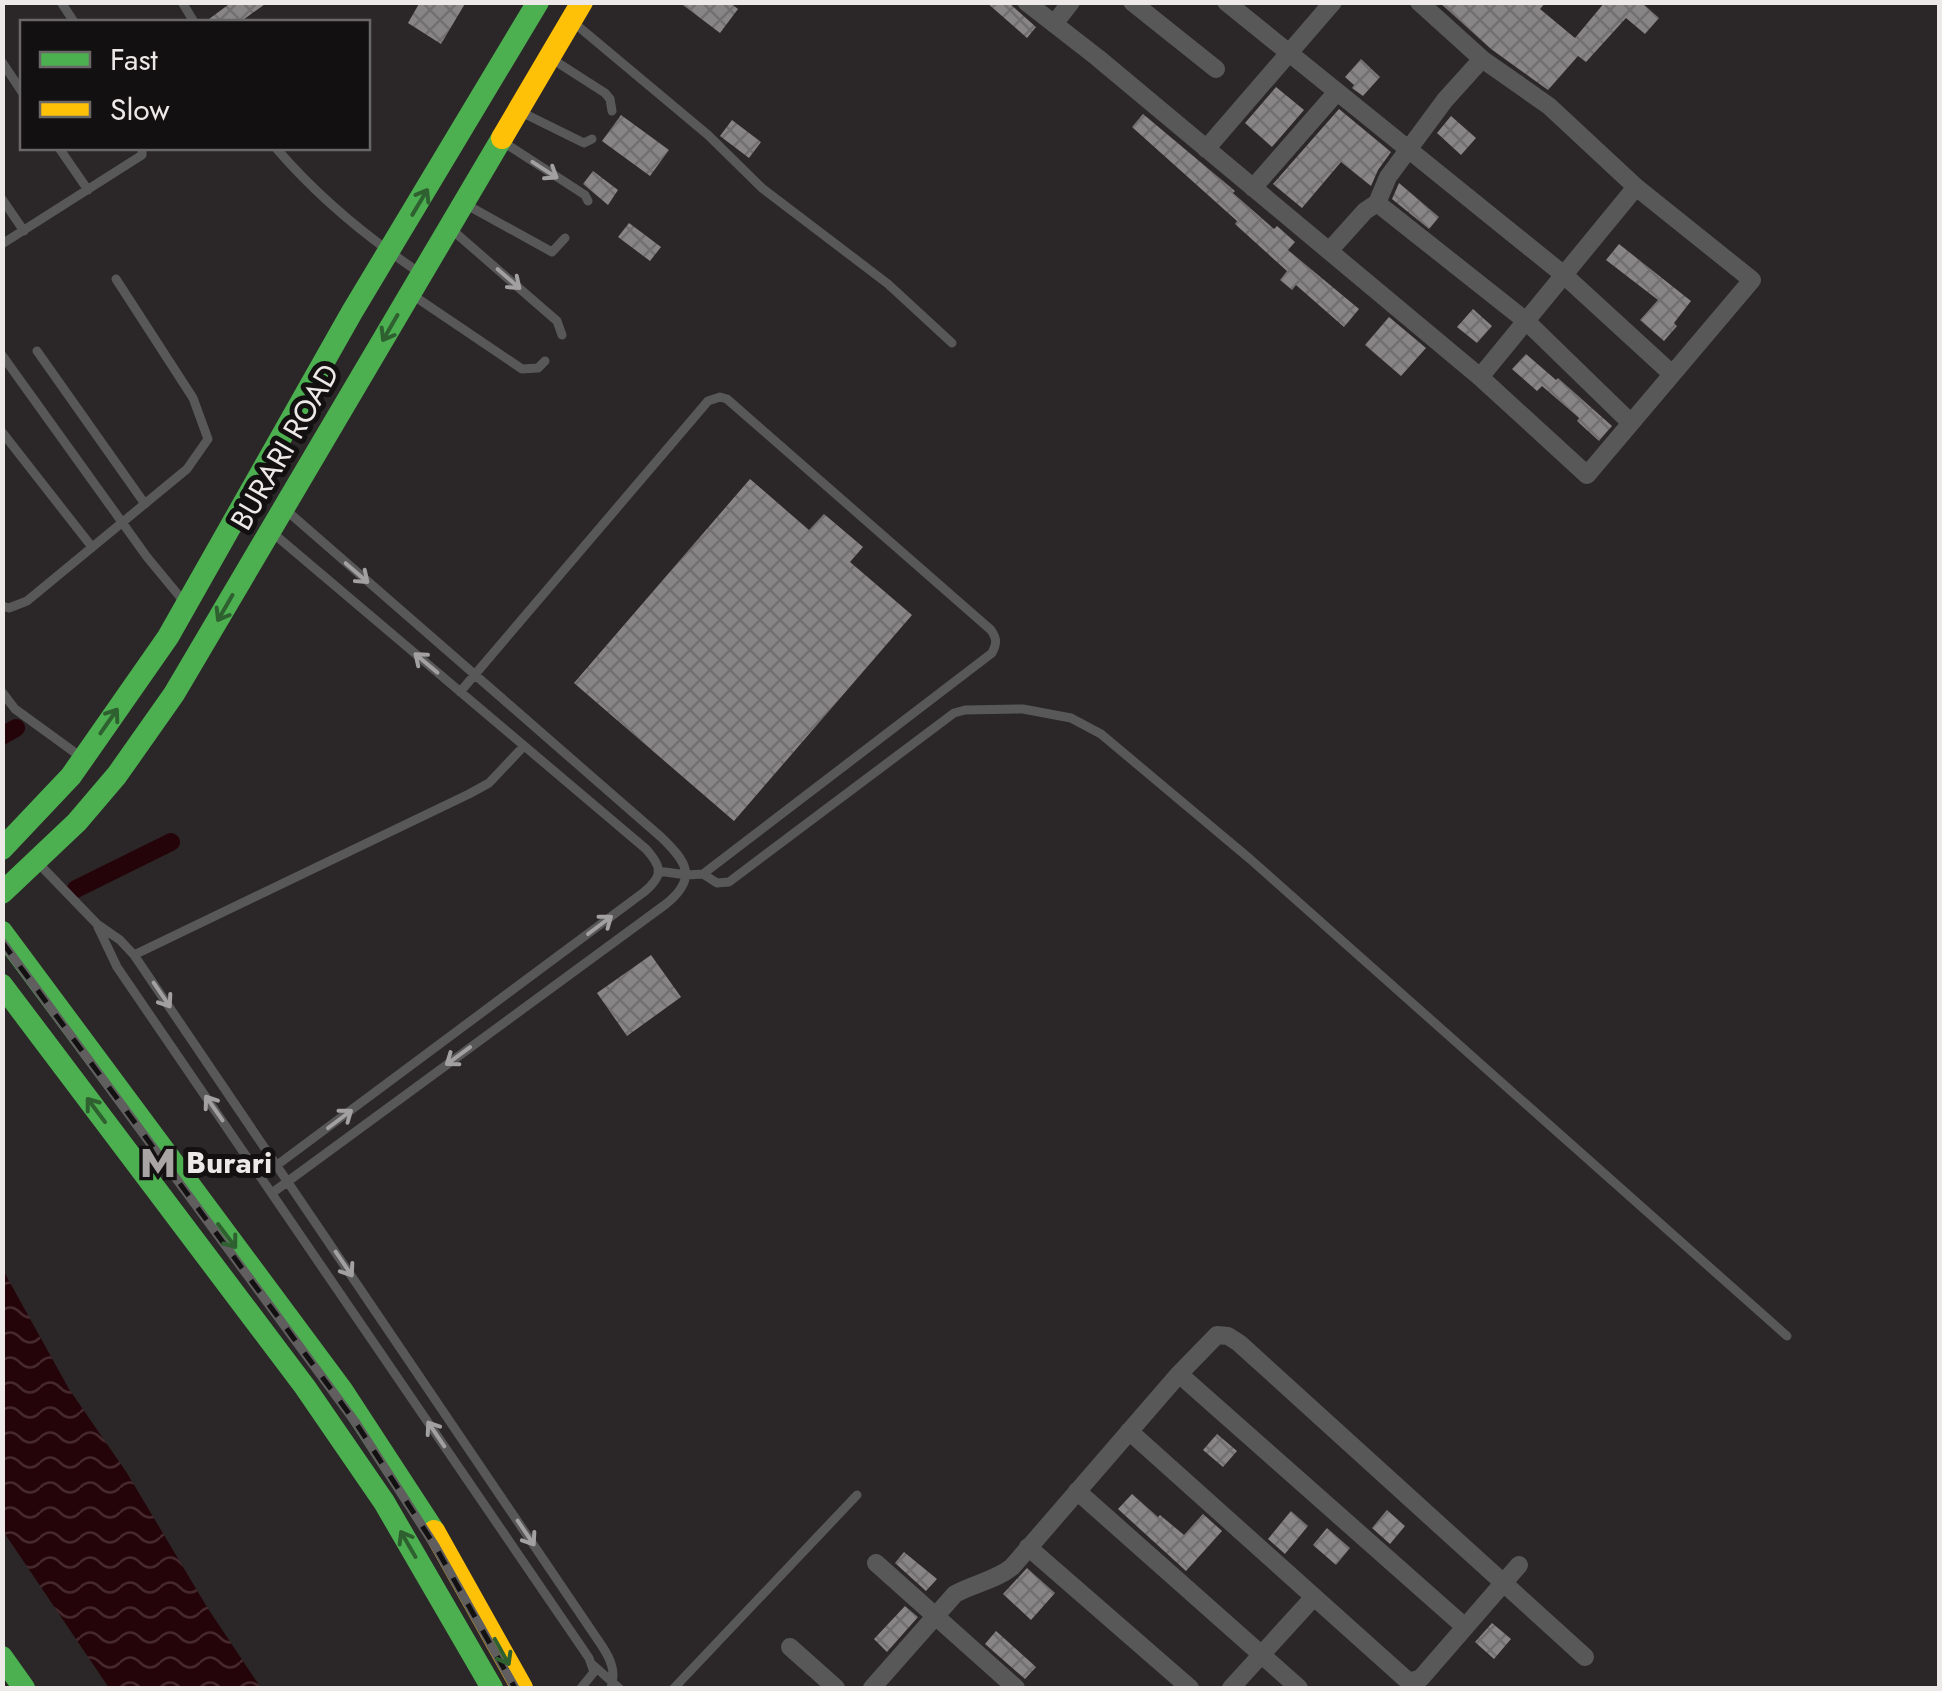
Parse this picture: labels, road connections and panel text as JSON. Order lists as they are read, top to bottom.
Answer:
{
  "streets": {
    "main road": ["BURARI ROAD"]
  },
  "places": {
    "metro station": ["Burari"]
  },
  "legend": ["Fast", "Slow"]
}
